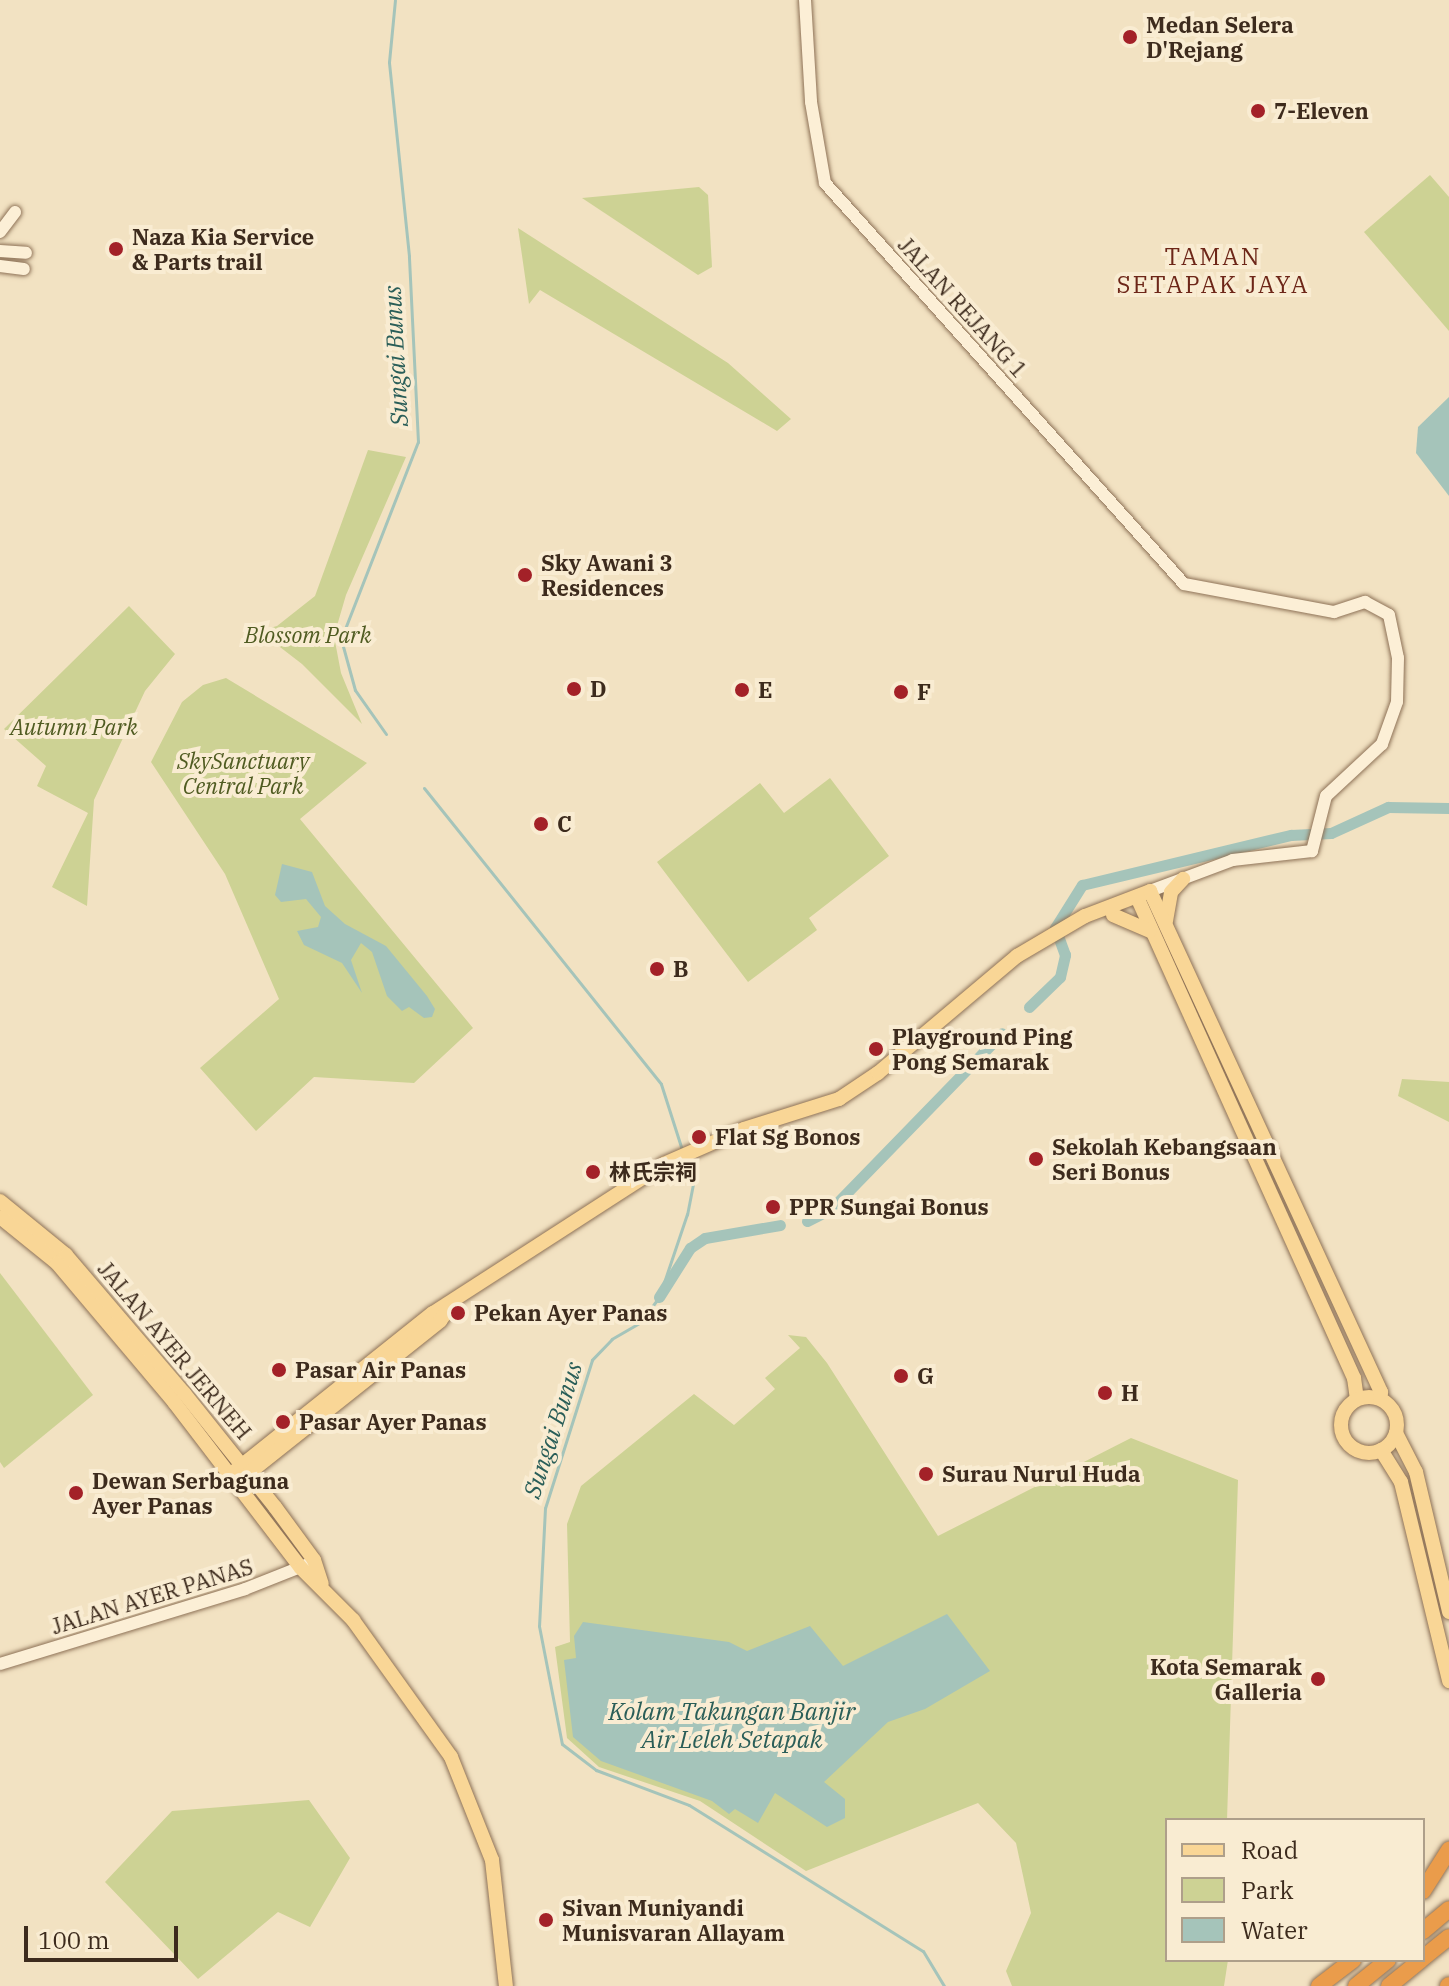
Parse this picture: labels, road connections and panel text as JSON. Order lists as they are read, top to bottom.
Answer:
{
  "streets": {
    "main road": ["JALAN AYER JERNEH"],
    "street": ["JALAN REJANG 1", "JALAN AYER PANAS"]
  },
  "crossings": [
    ["JALAN AYER JERNEH", "JALAN AYER PANAS"]
  ],
  "districts": ["TAMAN SETAPAK JAYA"],
  "water": ["Sungai Bunus", "Kolam Takungan Banjir Air Leleh Setapak"],
  "parks": ["Blossom Park", "Autumn Park", "SkySanctuary Central Park"],
  "places": [
    "Medan Selera D'Rejang",
    "7-Eleven",
    "Naza Kia Service & Parts trail",
    "Sky Awani 3 Residences",
    "D",
    "E",
    "F",
    "C",
    "B",
    "Playground Ping Pong Semarak",
    "Flat Sg Bonos",
    "Sekolah Kebangsaan Seri Bonus",
    "林氏宗祠",
    "PPR Sungai Bonus",
    "Pekan Ayer Panas",
    "Pasar Air Panas",
    "G",
    "H",
    "Pasar Ayer Panas",
    "Surau Nurul Huda",
    "Dewan Serbaguna Ayer Panas",
    "Kota Semarak Galleria",
    "Sivan Muniyandi Munisvaran Allayam"
  ],
  "legend": ["Road", "Park", "Water"],
  "scale_bar": "100 m"
}
